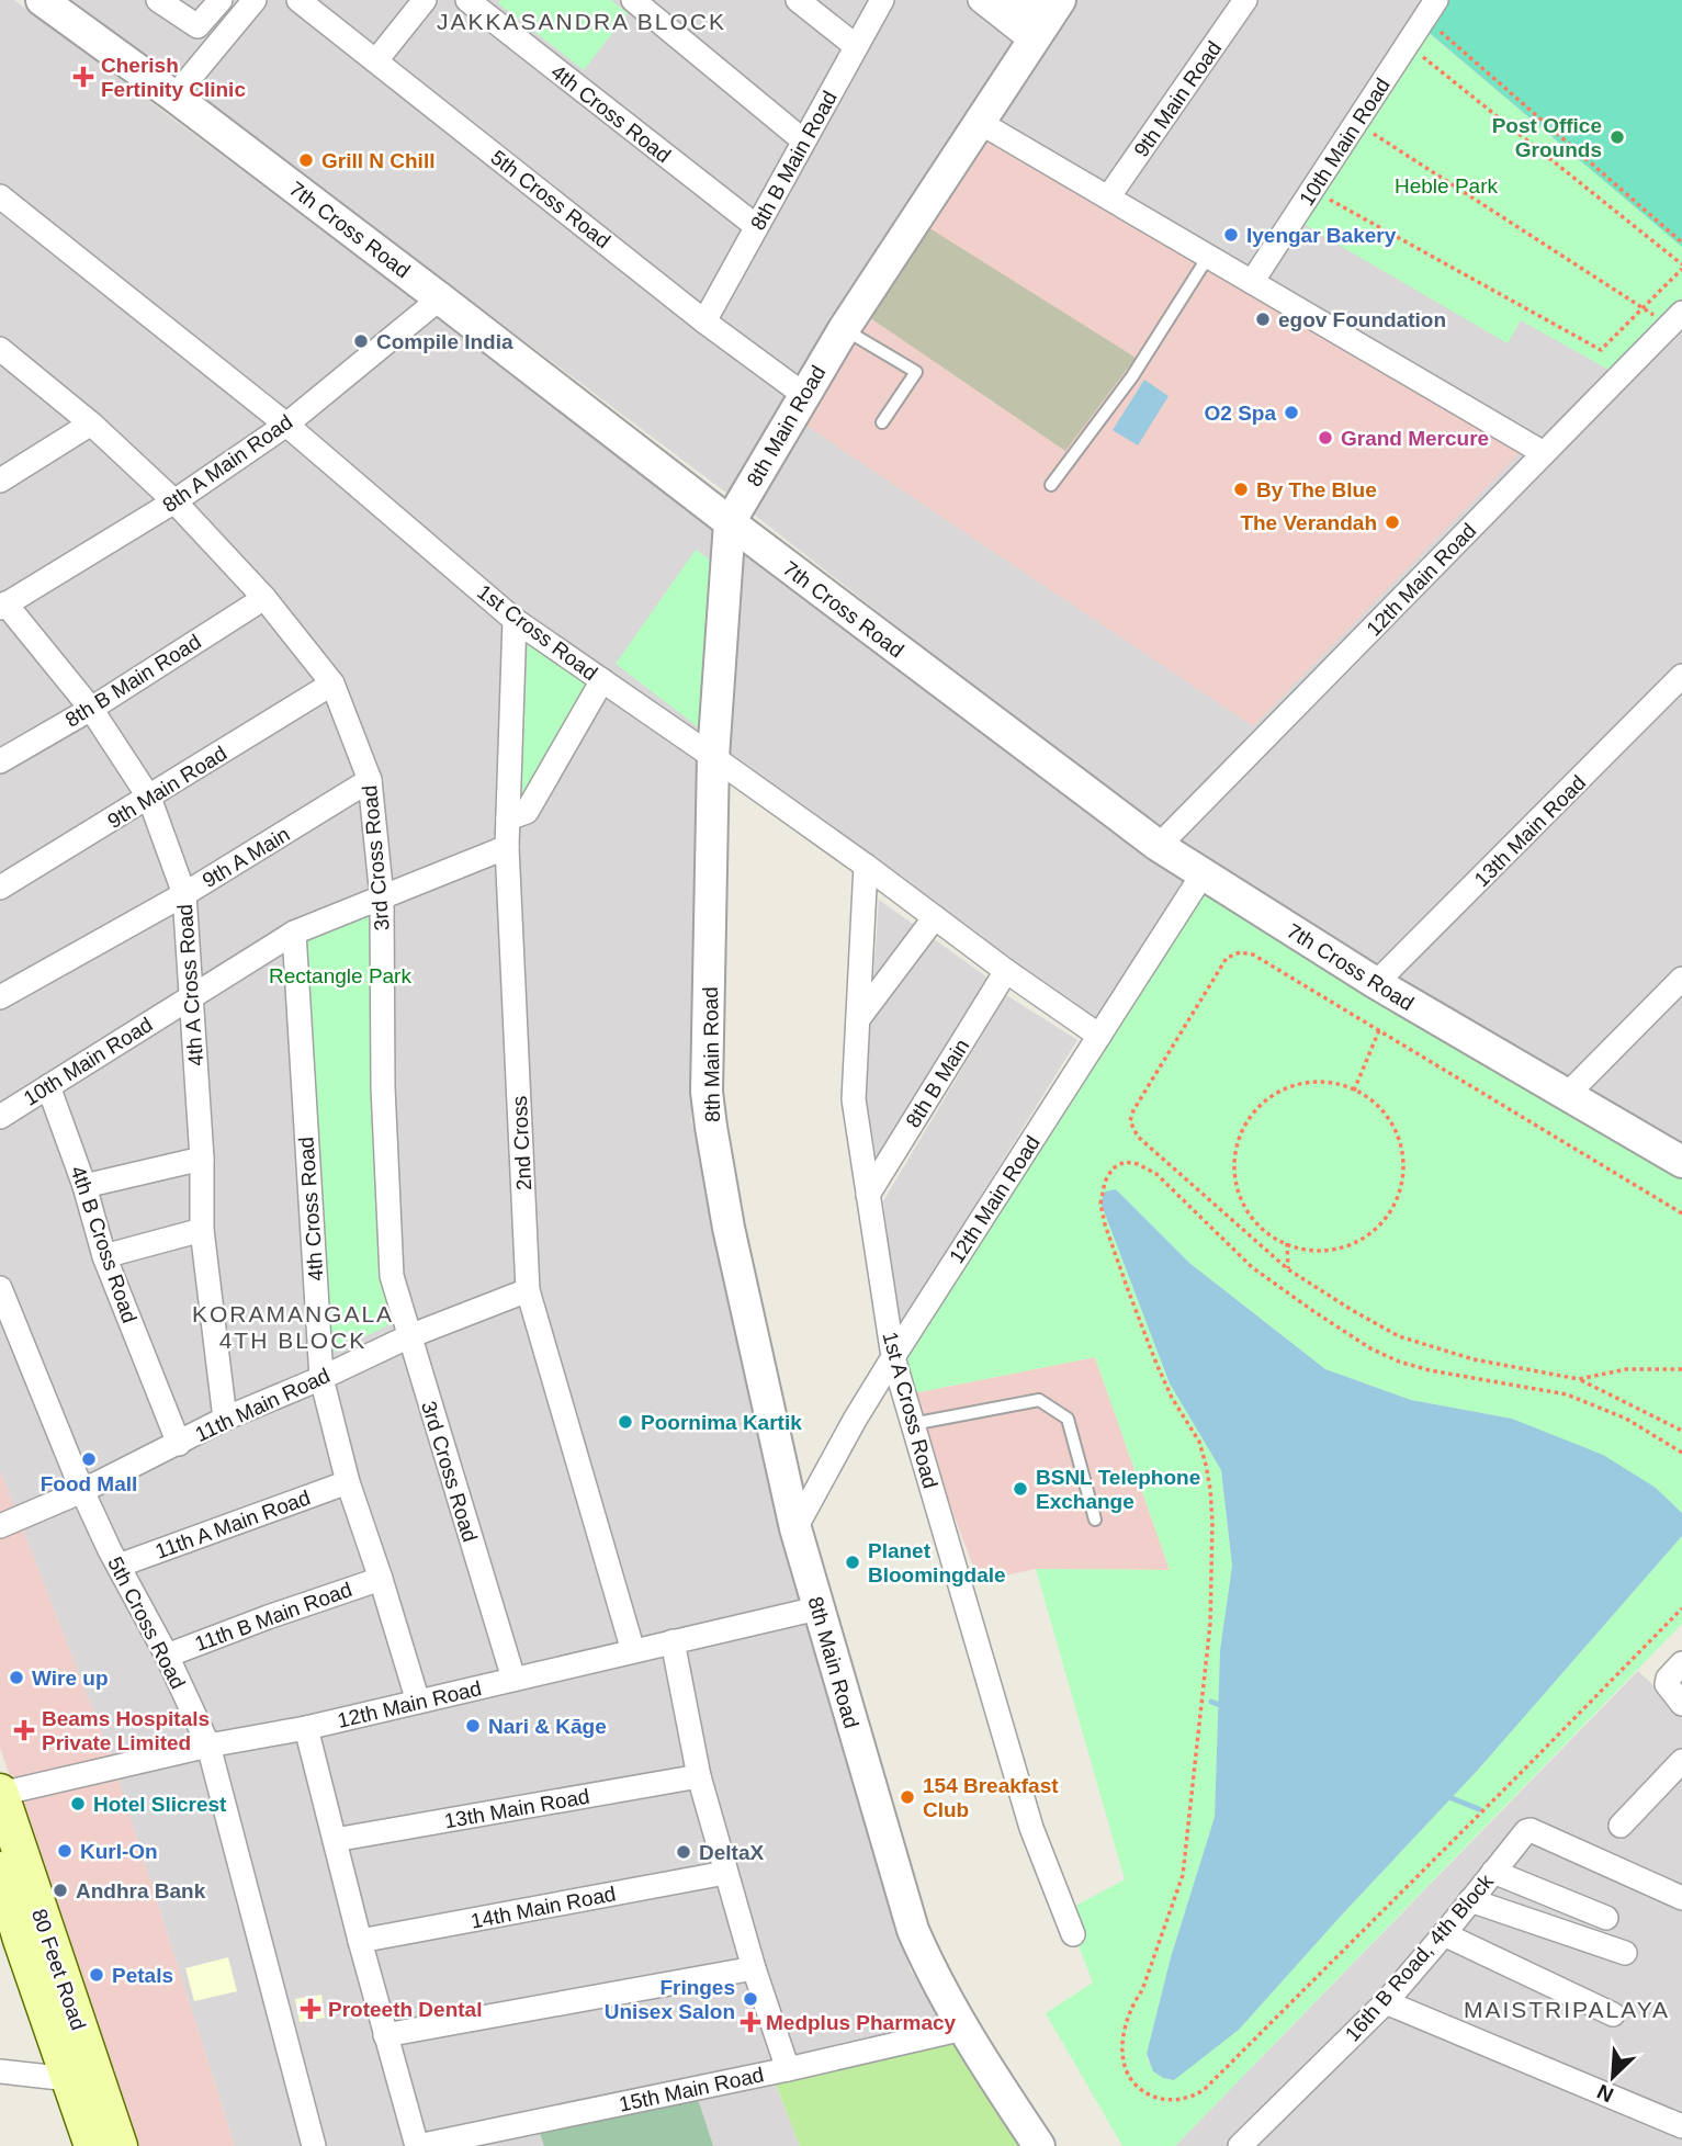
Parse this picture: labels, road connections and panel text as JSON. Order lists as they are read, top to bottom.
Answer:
{
  "streets": {
    "main road": ["80 Feet Road"],
    "street": [
      "9th Main Road",
      "4th Cross Road",
      "10th Main Road",
      "8th B Main Road",
      "5th Cross Road",
      "7th Cross Road",
      "8th Main Road",
      "8th A Main Road",
      "12th Main Road",
      "1st Cross Road",
      "13th Main Road",
      "9th A Main",
      "3rd Cross Road",
      "4th A Cross Road",
      "8th B Main",
      "2nd Cross",
      "4th B Cross Road",
      "11th Main Road",
      "1st A Cross Road",
      "11th A Main Road",
      "11th B Main Road",
      "14th Main Road",
      "16th B Road, 4th Block",
      "15th Main Road"
    ]
  },
  "crossings": [
    ["9th Main Road", "3rd Cross Road"],
    ["9th Main Road", "4th A Cross Road"],
    ["4th Cross Road", "10th Main Road"],
    ["4th Cross Road", "8th B Main Road"],
    ["4th Cross Road", "12th Main Road"],
    ["4th Cross Road", "11th Main Road"],
    ["4th Cross Road", "11th A Main Road"],
    ["4th Cross Road", "11th B Main Road"],
    ["10th Main Road", "3rd Cross Road"],
    ["10th Main Road", "4th A Cross Road"],
    ["10th Main Road", "2nd Cross"],
    ["10th Main Road", "4th B Cross Road"],
    ["8th B Main Road", "5th Cross Road"],
    ["8th B Main Road", "3rd Cross Road"],
    ["8th B Main Road", "4th A Cross Road"],
    ["5th Cross Road", "8th Main Road"],
    ["5th Cross Road", "12th Main Road"],
    ["5th Cross Road", "11th Main Road"],
    ["5th Cross Road", "11th A Main Road"],
    ["5th Cross Road", "11th B Main Road"],
    ["7th Cross Road", "8th Main Road"],
    ["7th Cross Road", "8th A Main Road"],
    ["7th Cross Road", "12th Main Road"],
    ["7th Cross Road", "13th Main Road"],
    ["8th Main Road", "12th Main Road"],
    ["8th Main Road", "1st Cross Road"],
    ["8th Main Road", "15th Main Road"],
    ["8th A Main Road", "1st Cross Road"],
    ["8th A Main Road", "3rd Cross Road"],
    ["8th A Main Road", "4th A Cross Road"],
    ["12th Main Road", "1st Cross Road"],
    ["12th Main Road", "3rd Cross Road"],
    ["12th Main Road", "2nd Cross"],
    ["12th Main Road", "1st A Cross Road"],
    ["12th Main Road", "80 Feet Road"],
    ["1st Cross Road", "8th B Main"],
    ["1st Cross Road", "2nd Cross"],
    ["1st Cross Road", "1st A Cross Road"],
    ["9th A Main", "3rd Cross Road"],
    ["9th A Main", "4th A Cross Road"],
    ["3rd Cross Road", "11th Main Road"],
    ["4th A Cross Road", "11th Main Road"],
    ["8th B Main", "1st A Cross Road"],
    ["2nd Cross", "11th Main Road"],
    ["4th B Cross Road", "11th Main Road"]
  ],
  "districts": ["JAKKASANDRA BLOCK", "KORAMANGALA 4TH BLOCK", "MAISTRIPALAYA"],
  "parks": ["Heble Park", "Rectangle Park"],
  "places": {
    "health": [
      "Cherish Fertinity Clinic",
      "Beams Hospitals Private Limited",
      "Proteeth Dental",
      "Medplus Pharmacy"
    ],
    "other": [
      "Post Office Grounds",
      "Grill N Chill",
      "Iyengar Bakery",
      "egov Foundation",
      "Compile India",
      "O2 Spa",
      "Grand Mercure",
      "By The Blue",
      "The Verandah",
      "Poornima Kartik",
      "Food Mall",
      "BSNL Telephone Exchange",
      "Planet Bloomingdale",
      "Wire up",
      "Nari & Kāge",
      "154 Breakfast Club",
      "Hotel Slicrest",
      "Kurl-On",
      "DeltaX",
      "Andhra Bank",
      "Petals",
      "Fringes Unisex Salon"
    ]
  },
  "north": "bottom left"
}
